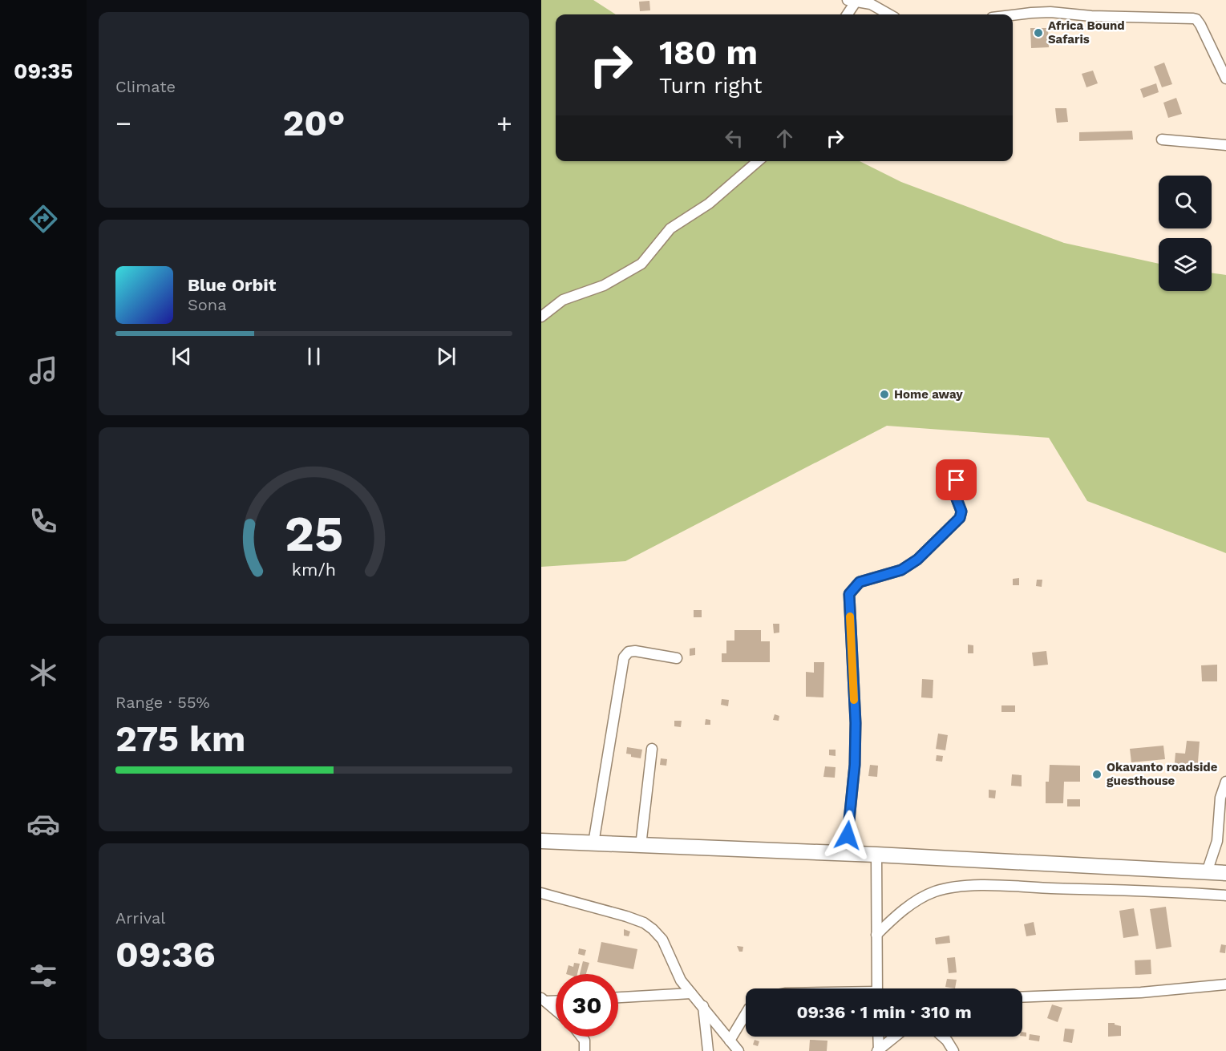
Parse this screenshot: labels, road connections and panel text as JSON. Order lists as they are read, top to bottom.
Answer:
{
  "places": ["Africa Bound Safaris", "Home away", "Okavanto roadside guesthouse"],
  "page": {
    "tabs": "09:35",
    "tile": [
      "Climate",
      ["Range · 55%", "275 km"],
      ["Arrival", "09:36"]
    ],
    "turn": ["180 m", "Turn right"],
    "heat": ["−", "20°", "+"],
    "song": ["Blue Orbit", "Sona"],
    "limit": "30",
    "trip": "09:36 · 1 min · 310 m",
    "gauge": ["25", "km/h"]
  }
}
